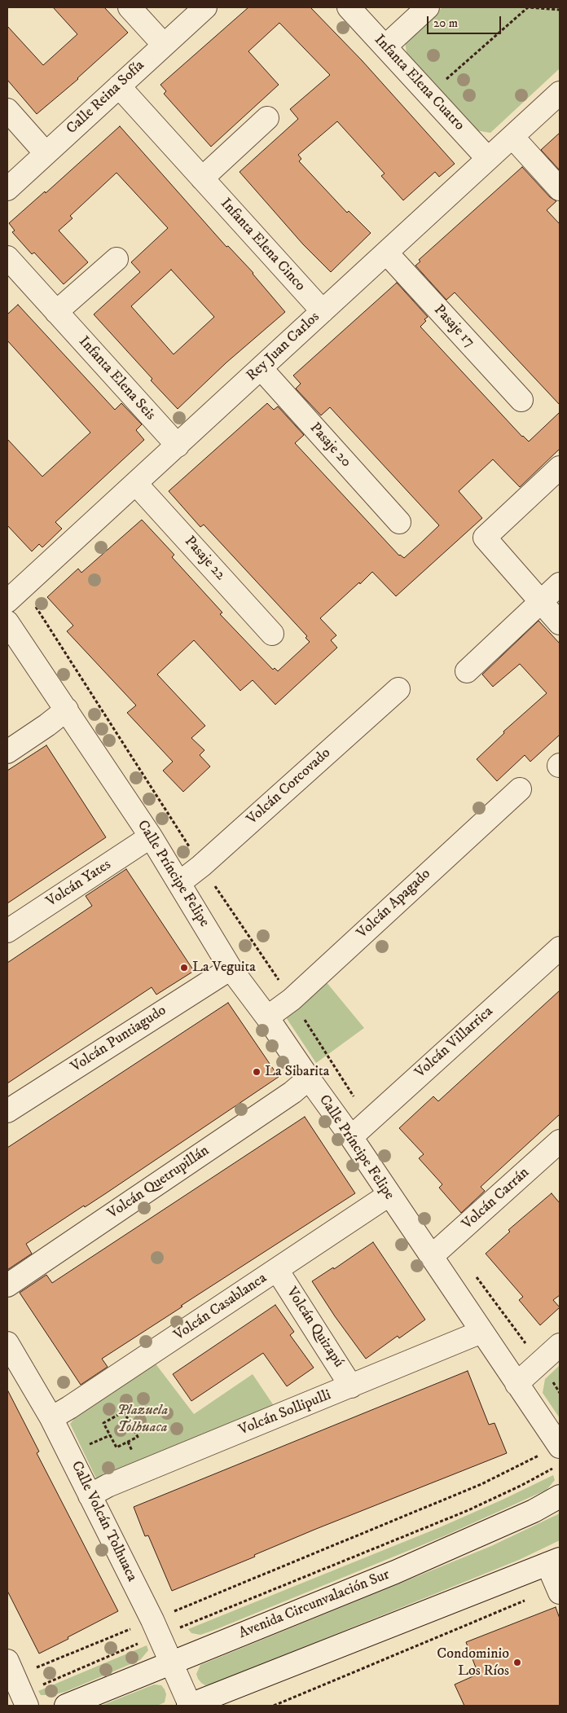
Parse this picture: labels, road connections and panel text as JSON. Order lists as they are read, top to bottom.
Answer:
{
  "streets": {
    "street": [
      "Infanta Elena Cuatro",
      "Calle Reina Sofía",
      "Infanta Elena Cinco",
      "Pasaje 17",
      "Rey Juan Carlos",
      "Infanta Elena Seis",
      "Pasaje 20",
      "Pasaje 22",
      "Volcán Corcovado",
      "Calle Príncipe Felipe",
      "Volcán Yates",
      "Volcán Apagado",
      "Volcán Puntiagudo",
      "Volcán Villarrica",
      "Volcán Quetrupillán",
      "Volcán Carrán",
      "Volcán Casablanca",
      "Volcán Quizapú",
      "Volcán Sollipulli",
      "Calle Volcán Tolhuaca",
      "Avenida Circunvalación Sur"
    ]
  },
  "crossings": [
    ["Infanta Elena Cuatro", "Rey Juan Carlos"],
    ["Calle Reina Sofía", "Infanta Elena Cinco"],
    ["Infanta Elena Cinco", "Rey Juan Carlos"],
    ["Pasaje 17", "Rey Juan Carlos"],
    ["Rey Juan Carlos", "Infanta Elena Seis"],
    ["Rey Juan Carlos", "Pasaje 20"],
    ["Rey Juan Carlos", "Pasaje 22"],
    ["Volcán Corcovado", "Calle Príncipe Felipe"],
    ["Calle Príncipe Felipe", "Volcán Yates"],
    ["Calle Príncipe Felipe", "Volcán Apagado"],
    ["Calle Príncipe Felipe", "Volcán Puntiagudo"],
    ["Calle Príncipe Felipe", "Volcán Villarrica"],
    ["Calle Príncipe Felipe", "Volcán Quetrupillán"],
    ["Calle Príncipe Felipe", "Volcán Carrán"],
    ["Calle Príncipe Felipe", "Volcán Casablanca"],
    ["Calle Príncipe Felipe", "Volcán Sollipulli"],
    ["Volcán Casablanca", "Volcán Quizapú"],
    ["Volcán Casablanca", "Calle Volcán Tolhuaca"],
    ["Volcán Quizapú", "Volcán Sollipulli"],
    ["Volcán Sollipulli", "Calle Volcán Tolhuaca"],
    ["Calle Volcán Tolhuaca", "Avenida Circunvalación Sur"]
  ],
  "parks": ["Plazuela Tolhuaca"],
  "places": ["La Veguita", "La Sibarita", "Condominio Los Ríos"],
  "scale_bar": "20 m"
}
